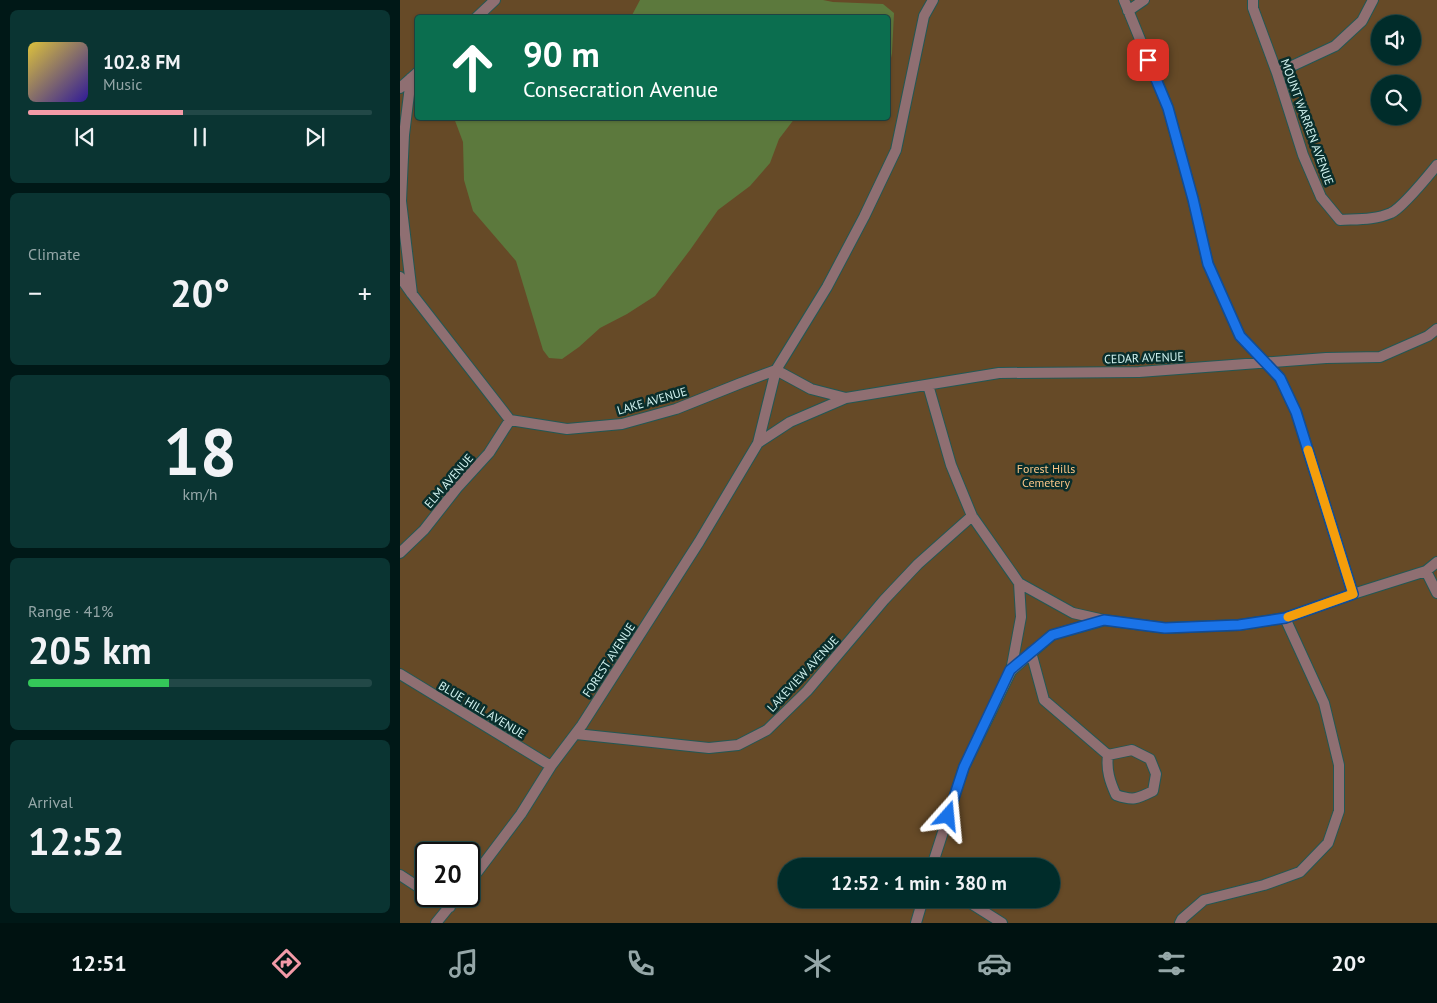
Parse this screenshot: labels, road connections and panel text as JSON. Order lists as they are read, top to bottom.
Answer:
{
  "streets": {
    "lane": [
      "MOUNT WARREN AVENUE",
      "CEDAR AVENUE",
      "LAKE AVENUE",
      "ELM AVENUE",
      "FOREST AVENUE",
      "LAKEVIEW AVENUE",
      "BLUE HILL AVENUE"
    ]
  },
  "crossings": [
    ["CEDAR AVENUE", "FOREST AVENUE"],
    ["LAKE AVENUE", "ELM AVENUE"],
    ["LAKE AVENUE", "FOREST AVENUE"],
    ["FOREST AVENUE", "LAKEVIEW AVENUE"],
    ["FOREST AVENUE", "BLUE HILL AVENUE"]
  ],
  "parks": ["Forest Hills Cemetery"],
  "page": {
    "turn": ["90 m", "Consecration Avenue"],
    "song": ["102.8 FM", "Music"],
    "tile": [
      "Climate",
      ["18", "km/h"],
      ["Range · 41%", "205 km"],
      ["Arrival", "12:52"]
    ],
    "heat": ["−", "20°", "+"],
    "limit": "20",
    "trip": "12:52 · 1 min · 380 m",
    "tabs": ["12:51", "20°"]
  }
}
